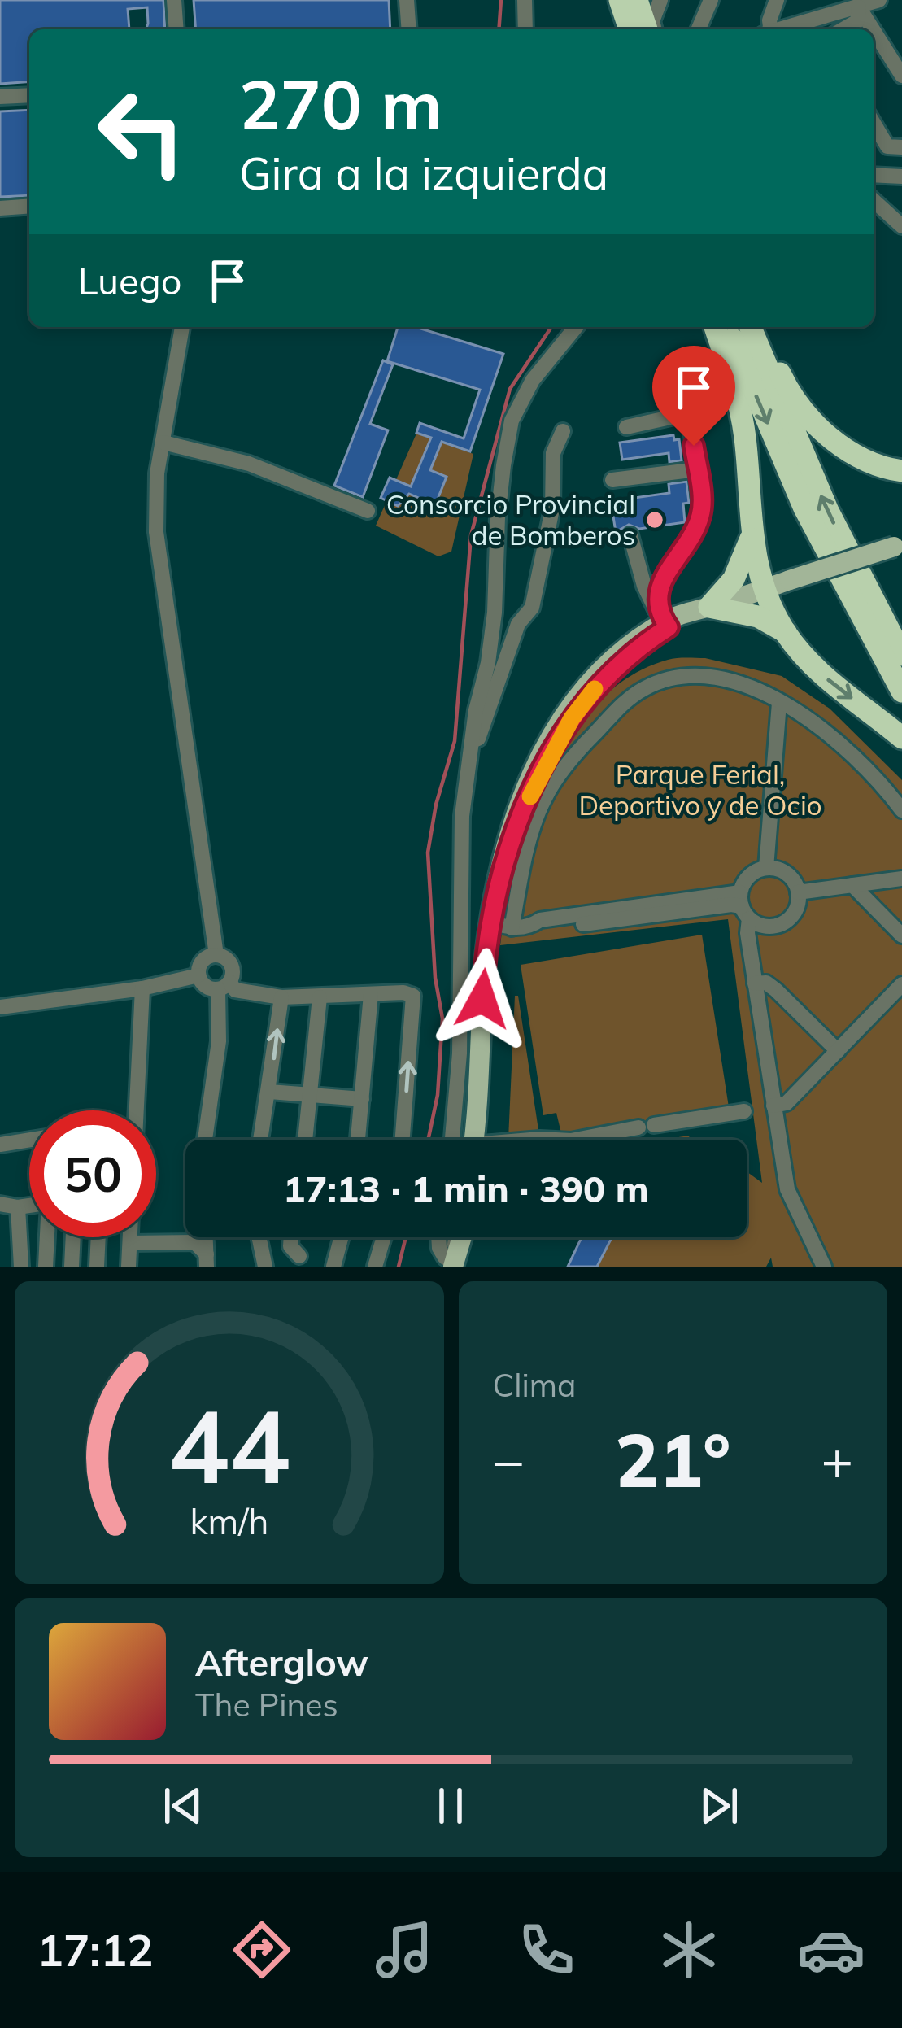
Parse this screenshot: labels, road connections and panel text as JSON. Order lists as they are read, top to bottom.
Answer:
{
  "parks": ["Parque Ferial, Deportivo y de Ocio"],
  "places": ["Consorcio Provincial de Bomberos"],
  "page": {
    "turn": ["270 m", "Gira a la izquierda"],
    "then": "Luego",
    "limit": "50",
    "trip": "17:13 · 1 min · 390 m",
    "tile": "Clima",
    "heat": ["−", "21°", "+"],
    "song": ["Afterglow", "The Pines"],
    "tabs": "17:12",
    "gauge": ["44", "km/h"]
  }
}
